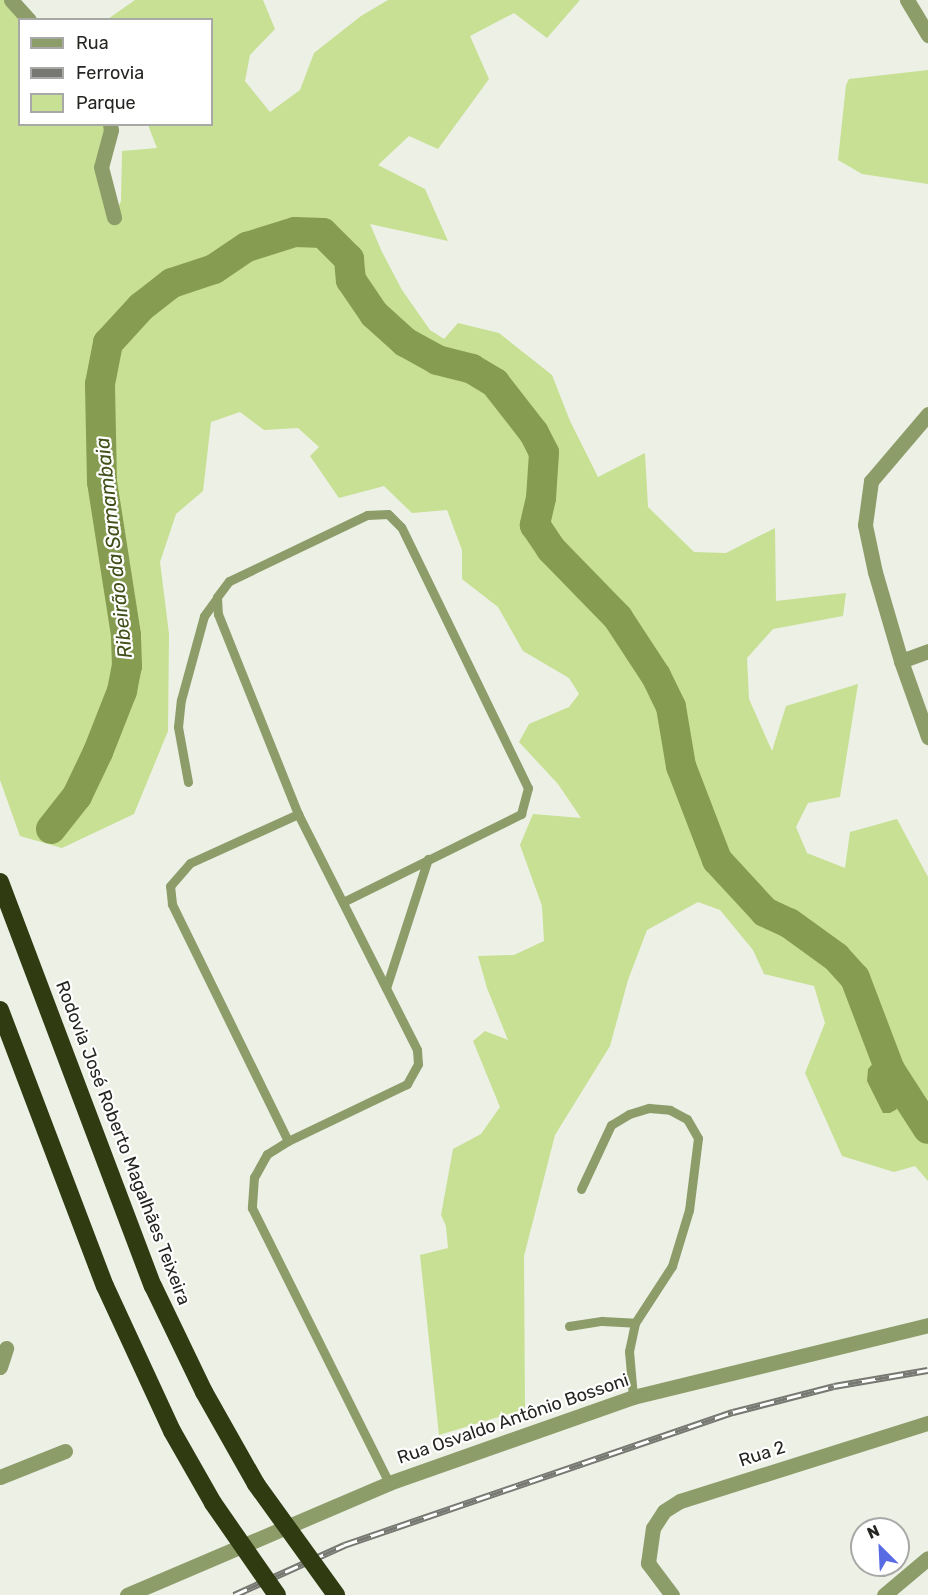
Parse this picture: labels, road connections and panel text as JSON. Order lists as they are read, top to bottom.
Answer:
{
  "streets": {
    "highway": ["Rodovia José Roberto Magalhães Teixeira"],
    "street": ["Rua Osvaldo Antônio Bossoni", "Rua 2"]
  },
  "water": ["Ribeirão da Samambaia"],
  "legend": ["Rua", "Ferrovia", "Parque"],
  "north": "top left"
}
